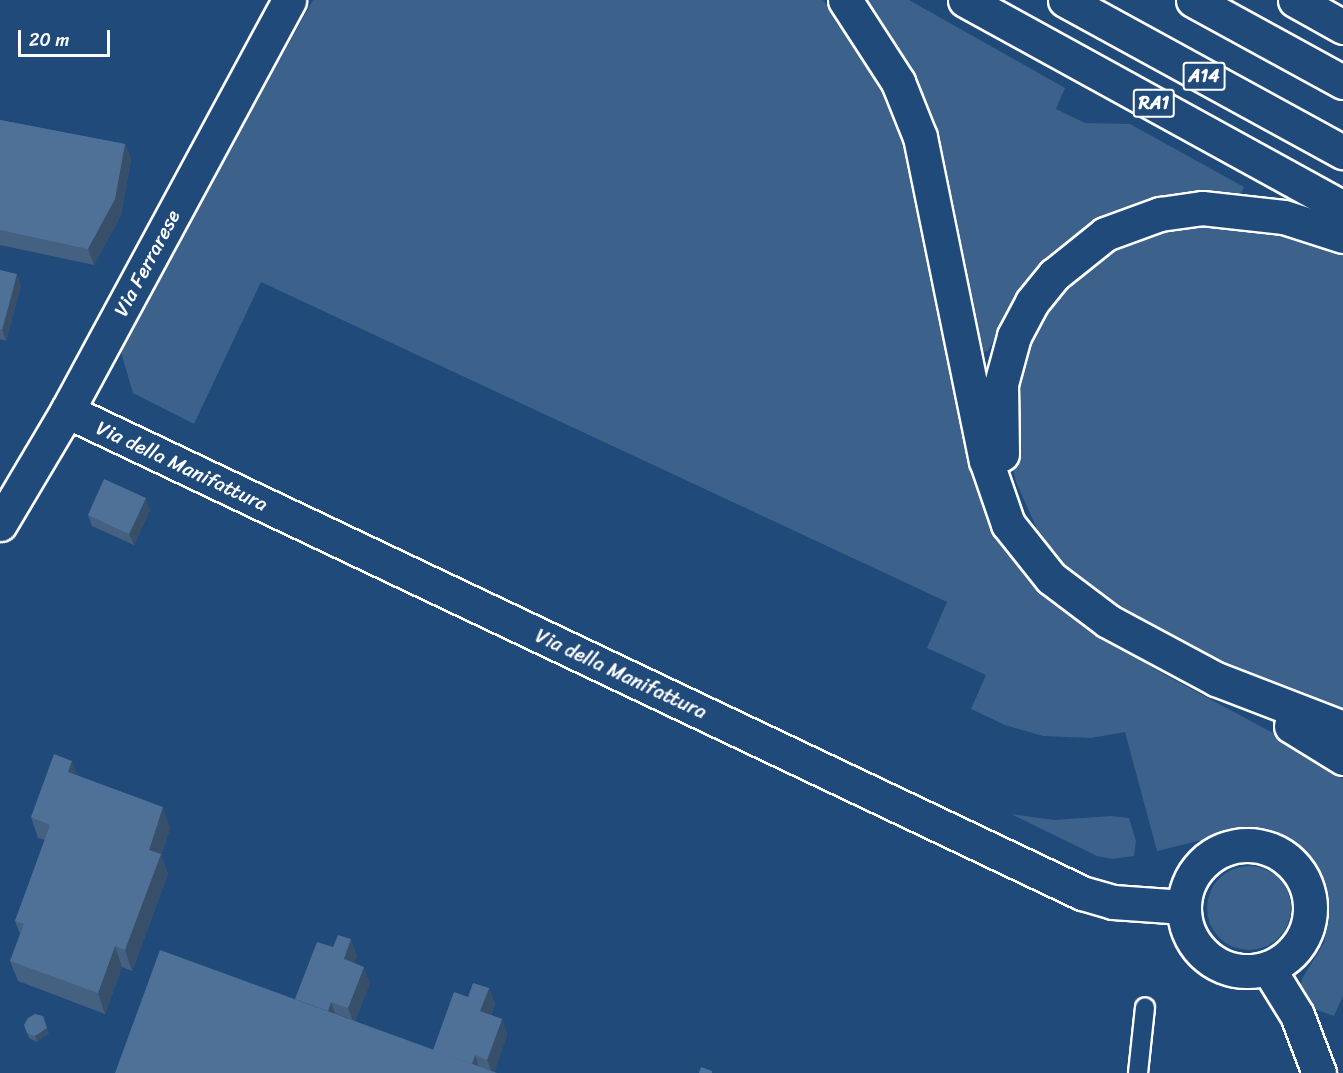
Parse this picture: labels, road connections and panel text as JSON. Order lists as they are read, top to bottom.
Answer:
{
  "streets": {
    "main road": [
      "A14",
      "RA1",
      "Via Ferrarese",
      "Via della Manifattura"
    ]
  },
  "crossings": [
    ["Via Ferrarese", "Via della Manifattura"]
  ],
  "scale_bar": "20 m"
}
